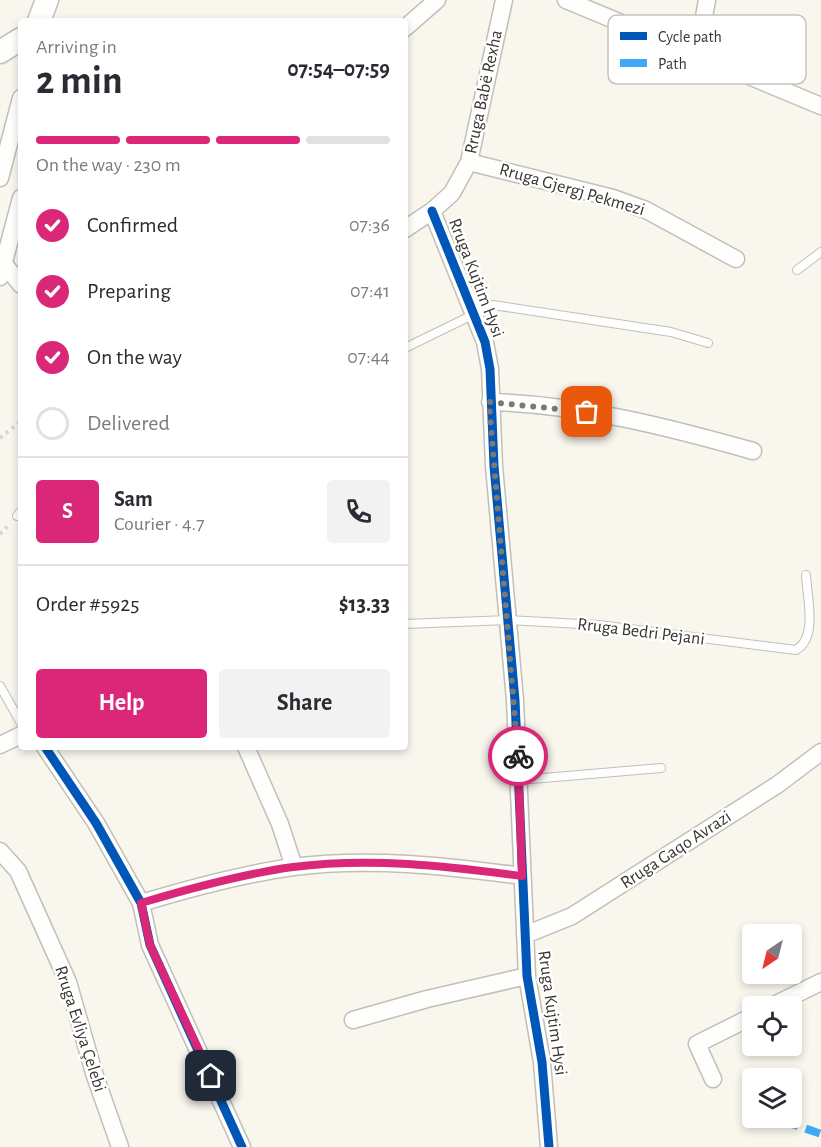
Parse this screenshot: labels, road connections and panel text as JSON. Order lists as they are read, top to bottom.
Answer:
{
  "streets": {
    "street": [
      "Rruga Babë Rexha",
      "Rruga Gjergj Pekmezi",
      "Rruga Kujtim Hysi",
      "Rruga Gaqo Avrazi",
      "Rruga Evliya Çelebi"
    ],
    "lane": ["Rruga Bedri Pejani"]
  },
  "crossings": [
    ["Rruga Babë Rexha", "Rruga Gjergj Pekmezi"],
    ["Rruga Babë Rexha", "Rruga Kujtim Hysi"],
    ["Rruga Kujtim Hysi", "Rruga Bedri Pejani"],
    ["Rruga Kujtim Hysi", "Rruga Gaqo Avrazi"]
  ],
  "legend": ["Cycle path", "Path"],
  "north": "bottom left",
  "page": {
    "heading": ["2 min", "Arriving in", "07:54–07:59"],
    "panel": [
      "Sam",
      "Courier · 4.7",
      "Order #5925",
      "$13.33"
    ],
    "bar": "On the way · 230 m",
    "list": [
      ["Confirmed", "07:36"],
      ["Preparing", "07:41"],
      ["On the way", "07:44"],
      "Delivered"
    ],
    "round": "S",
    "buttons": ["Help", "Share"]
  }
}
